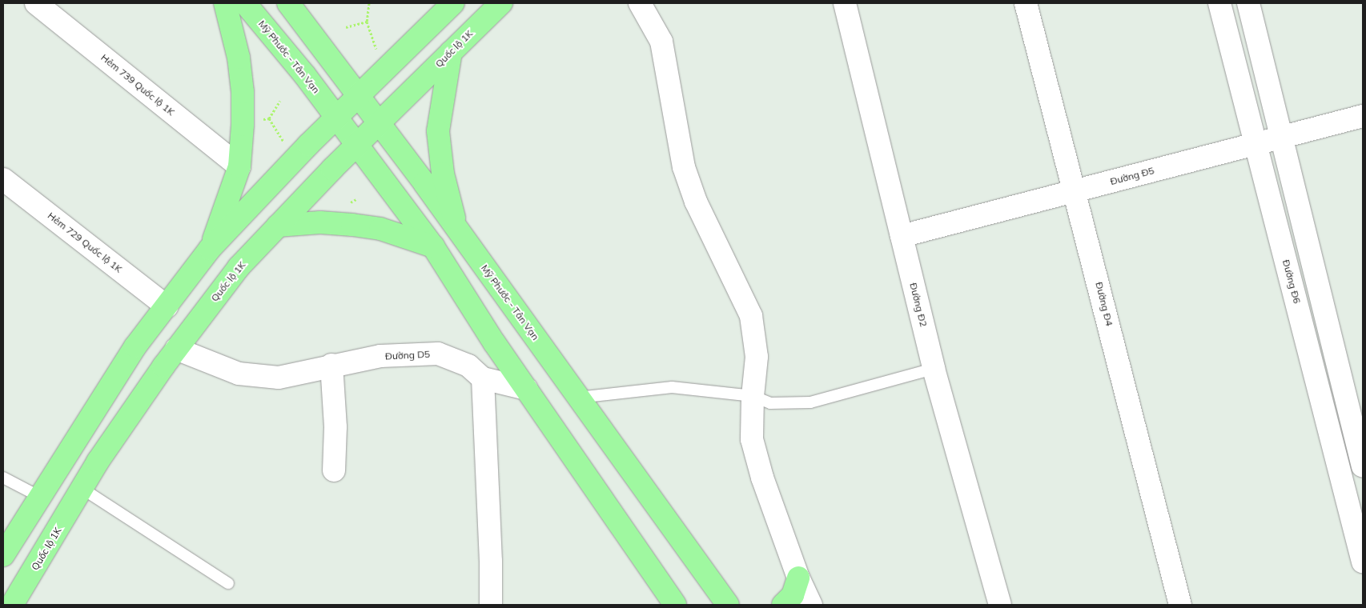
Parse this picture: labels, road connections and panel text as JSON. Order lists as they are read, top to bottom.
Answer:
{
  "streets": {
    "main road": ["Quốc lộ 1K", "Mỹ Phước - Tân Vạn"],
    "street": [
      "Hẻm 739 Quốc lộ 1K",
      "Đường Đ5",
      "Hẻm 729 Quốc lộ 1K",
      "Đường Đ6",
      "Đường Đ4",
      "Đường Đ2",
      "Đường D5"
    ]
  },
  "crossings": [
    ["Quốc lộ 1K", "Mỹ Phước - Tân Vạn"],
    ["Quốc lộ 1K", "Đường D5"],
    ["Đường Đ5", "Đường Đ6"],
    ["Đường Đ5", "Đường Đ4"],
    ["Đường Đ5", "Đường Đ2"]
  ]
}
